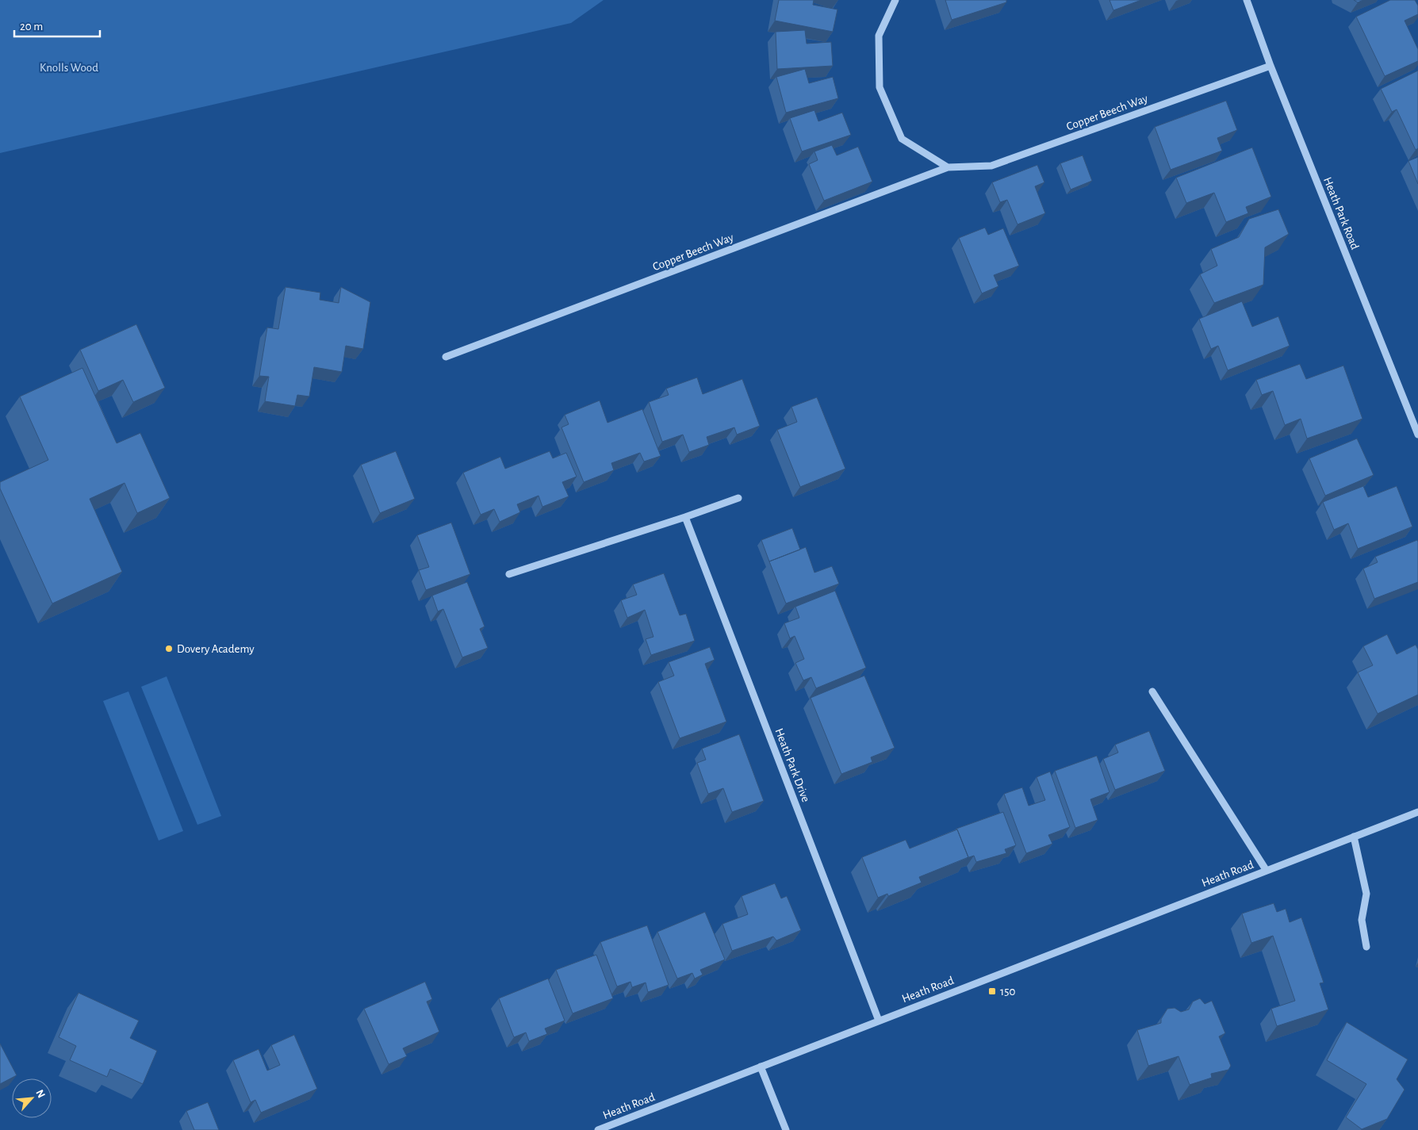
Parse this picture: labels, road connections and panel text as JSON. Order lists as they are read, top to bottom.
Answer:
{
  "streets": {
    "street": [
      "Copper Beech Way",
      "Heath Park Road",
      "Heath Park Drive",
      "Heath Road"
    ]
  },
  "crossings": [
    ["Copper Beech Way", "Heath Park Road"],
    ["Heath Park Drive", "Heath Road"]
  ],
  "parks": ["Knolls Wood"],
  "places": {
    "other": ["Dovery Academy"],
    "transit": ["150"]
  },
  "scale_bar": "20 m",
  "north": "top right"
}
